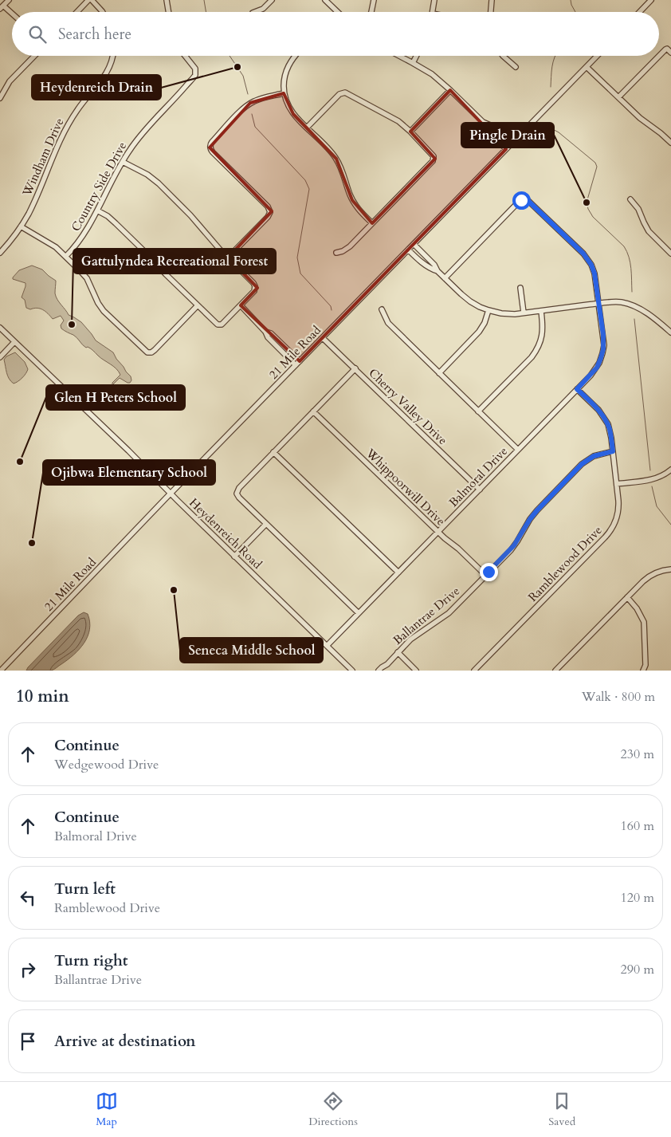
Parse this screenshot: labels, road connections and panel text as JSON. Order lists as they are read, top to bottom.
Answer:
{
  "streets": {
    "street": [
      "Windham Drive",
      "Country Side Drive",
      "21 Mile Road",
      "Cherry Valley Drive",
      "Balmoral Drive",
      "Whippoorwill Drive",
      "Heydenreich Road",
      "Ramblewood Drive",
      "Ballantrae Drive"
    ]
  },
  "crossings": [
    ["21 Mile Road", "Cherry Valley Drive"],
    ["21 Mile Road", "Heydenreich Road"],
    ["Cherry Valley Drive", "Balmoral Drive"],
    ["Balmoral Drive", "Whippoorwill Drive"],
    ["Balmoral Drive", "Heydenreich Road"],
    ["Balmoral Drive", "Ramblewood Drive"],
    ["Whippoorwill Drive", "Ballantrae Drive"],
    ["Ramblewood Drive", "Ballantrae Drive"]
  ],
  "places": [
    "Heydenreich Drain",
    "Pingle Drain",
    "Gattulyndea Recreational Forest",
    "Glen H Peters School",
    "Ojibwa Elementary School",
    "Seneca Middle School"
  ],
  "page": {
    "search": "Search here",
    "heading": ["10 min", "Walk · 800 m"],
    "list": [
      ["Continue", "Wedgewood Drive", "230 m"],
      ["Continue", "Balmoral Drive", "160 m"],
      ["Turn left", "Ramblewood Drive", "120 m"],
      ["Turn right", "Ballantrae Drive", "290 m"],
      "Arrive at destination"
    ],
    "nav": ["Map", "Directions", "Saved"]
  }
}
